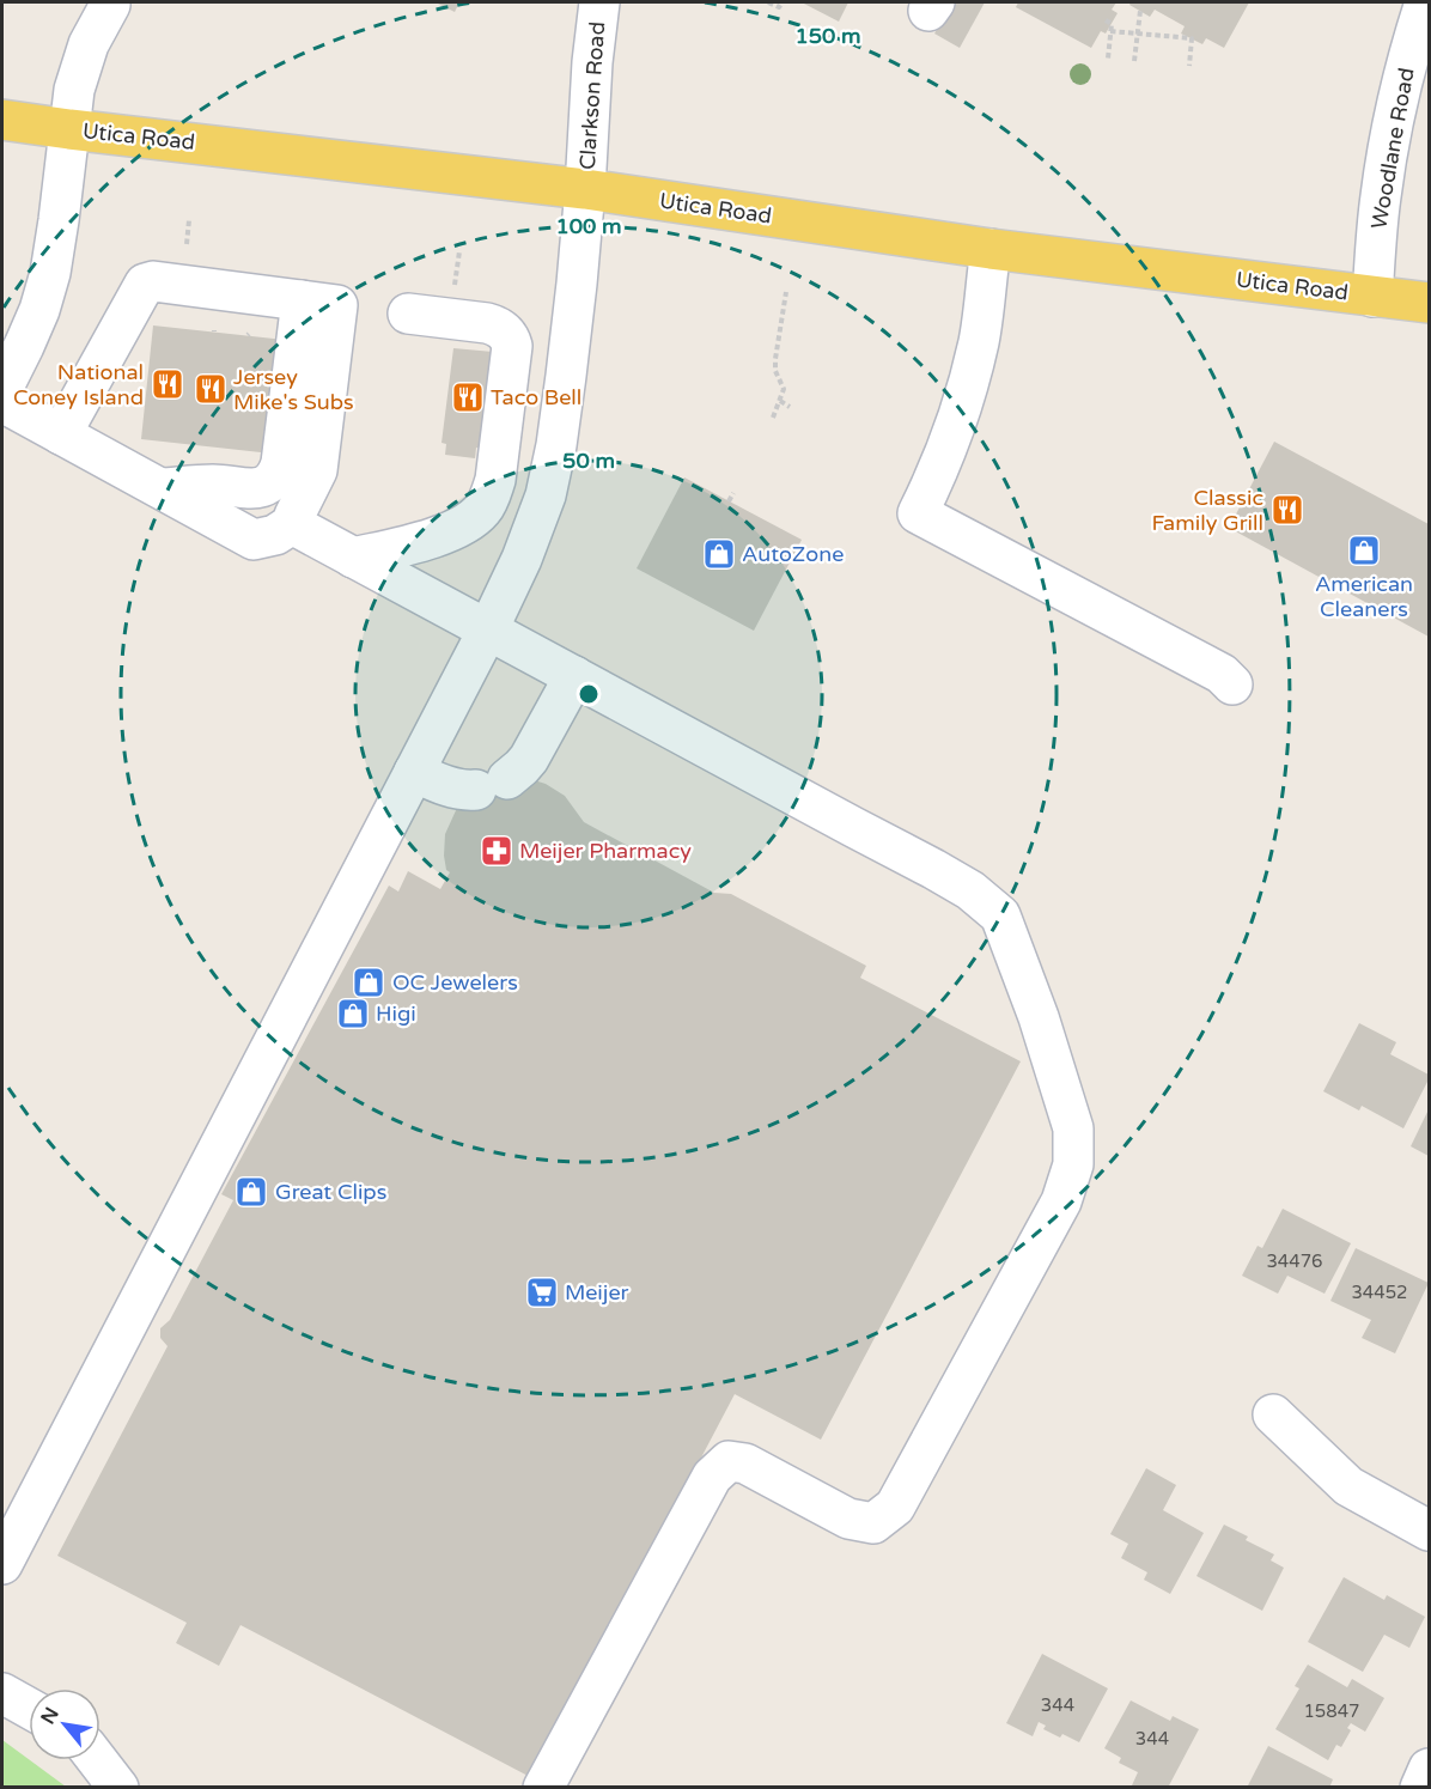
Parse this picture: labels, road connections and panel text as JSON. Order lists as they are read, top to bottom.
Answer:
{
  "streets": {
    "main road": ["Utica Road"],
    "street": ["Clarkson Road", "Woodlane Road"]
  },
  "crossings": [
    ["Clarkson Road", "Utica Road"],
    ["Utica Road", "Woodlane Road"]
  ],
  "places": {
    "restaurant": [
      "National Coney Island",
      "Jersey Mike's Subs",
      "Taco Bell",
      "Classic Family Grill"
    ],
    "shop": [
      "American Cleaners",
      "AutoZone",
      "OC Jewelers",
      "Higi",
      "Great Clips"
    ],
    "pharmacy": ["Meijer Pharmacy"],
    "supermarket": ["Meijer"]
  },
  "house_numbers": [
    "34476",
    "34452",
    "344",
    "15847",
    "344"
  ],
  "north": "top left",
  "rings": ["150 m", "100 m", "50 m"]
}
